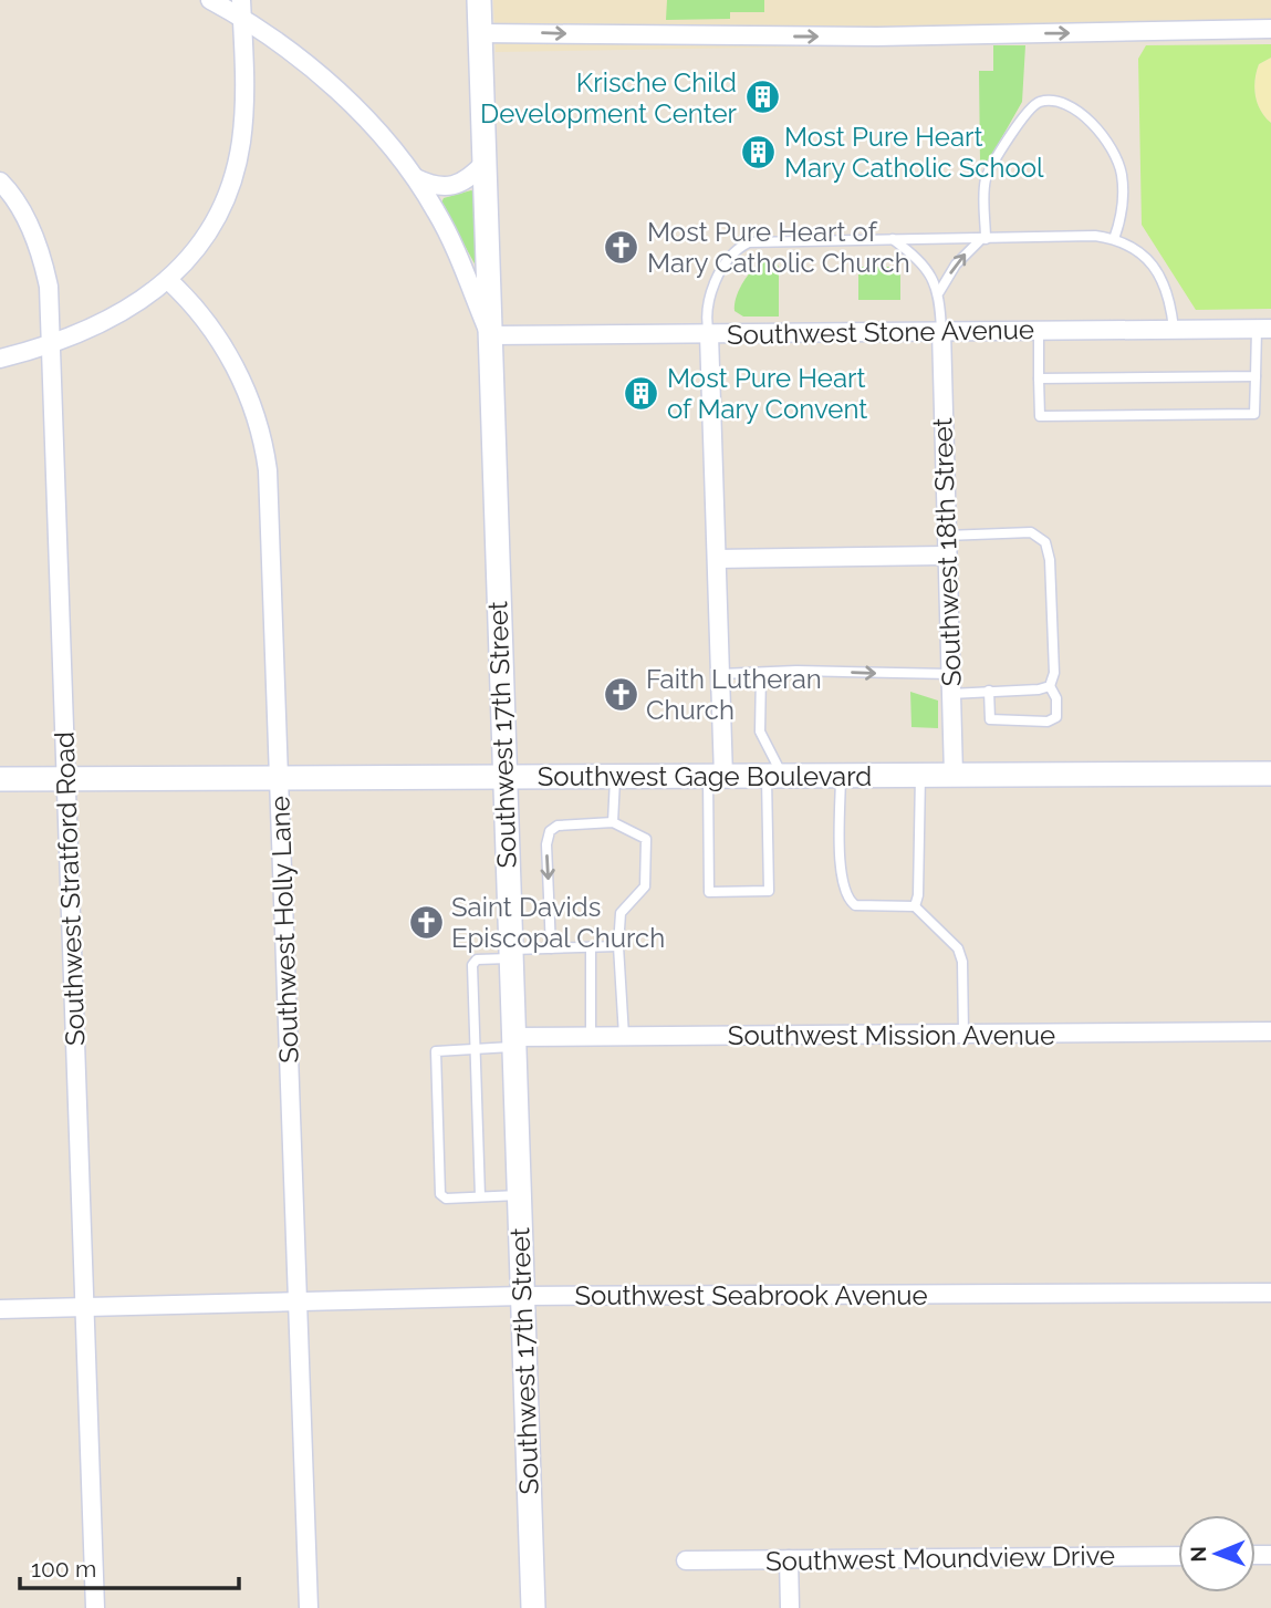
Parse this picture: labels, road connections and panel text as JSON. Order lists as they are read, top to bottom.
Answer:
{
  "streets": {
    "main road": ["Southwest 17th Street", "Southwest Gage Boulevard"],
    "street": [
      "Southwest Stone Avenue",
      "Southwest 18th Street",
      "Southwest Stratford Road",
      "Southwest Holly Lane",
      "Southwest Mission Avenue",
      "Southwest Seabrook Avenue",
      "Southwest Moundview Drive"
    ]
  },
  "crossings": [
    ["Southwest Stone Avenue", "Southwest 18th Street"],
    ["Southwest Stone Avenue", "Southwest 17th Street"],
    ["Southwest 18th Street", "Southwest Gage Boulevard"],
    ["Southwest 17th Street", "Southwest Gage Boulevard"],
    ["Southwest 17th Street", "Southwest Mission Avenue"],
    ["Southwest 17th Street", "Southwest Seabrook Avenue"],
    ["Southwest Gage Boulevard", "Southwest Stratford Road"],
    ["Southwest Gage Boulevard", "Southwest Holly Lane"],
    ["Southwest Stratford Road", "Southwest Seabrook Avenue"],
    ["Southwest Holly Lane", "Southwest Seabrook Avenue"]
  ],
  "places": {
    "building": ["Krische Child Development Center", "Most Pure Heart Mary Catholic School", "Most Pure Heart of Mary Convent"],
    "church": ["Most Pure Heart of Mary Catholic Church", "Faith Lutheran Church", "Saint Davids Episcopal Church"]
  },
  "scale_bar": "100 m",
  "north": "left"
}
